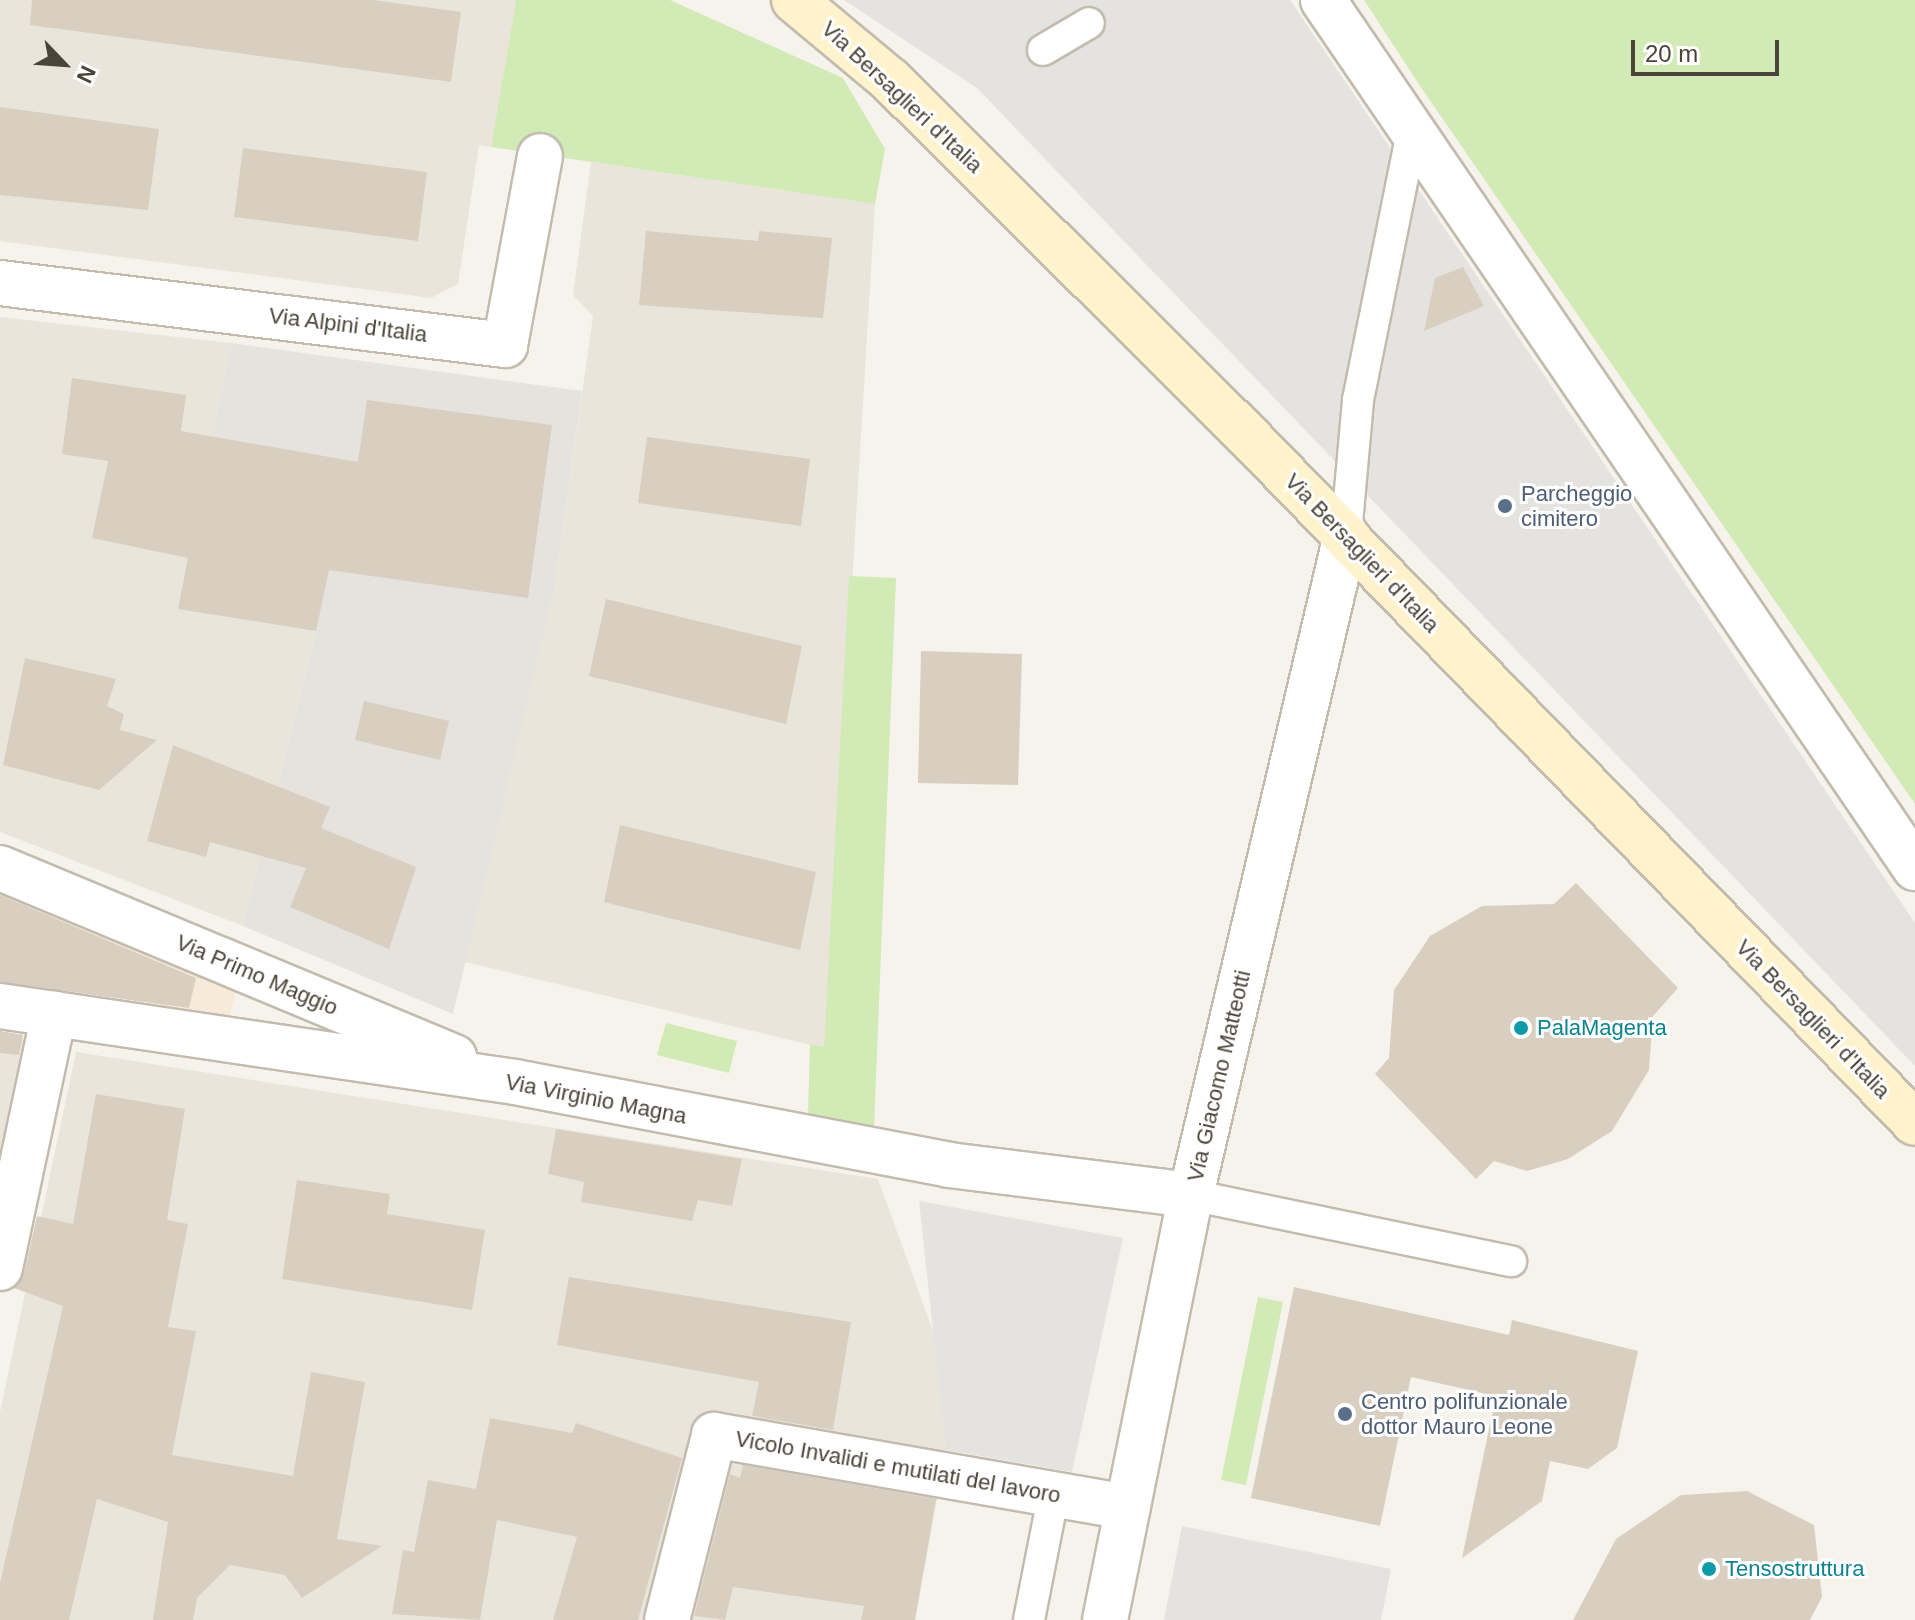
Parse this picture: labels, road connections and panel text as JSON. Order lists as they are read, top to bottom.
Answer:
{
  "streets": {
    "street": [
      "Via Bersaglieri d'Italia",
      "Via Alpini d'Italia",
      "Via Primo Maggio",
      "Via Giacomo Matteotti",
      "Via Virginio Magna",
      "Vicolo Invalidi e mutilati del lavoro"
    ]
  },
  "crossings": [
    ["Via Bersaglieri d'Italia", "Via Giacomo Matteotti"],
    ["Via Primo Maggio", "Via Virginio Magna"],
    ["Via Giacomo Matteotti", "Via Virginio Magna"],
    ["Via Giacomo Matteotti", "Vicolo Invalidi e mutilati del lavoro"]
  ],
  "places": [
    "Parcheggio cimitero",
    "PalaMagenta",
    "Centro polifunzionale dottor Mauro Leone",
    "Tensostruttura"
  ],
  "scale_bar": "20 m",
  "north": "bottom right"
}
